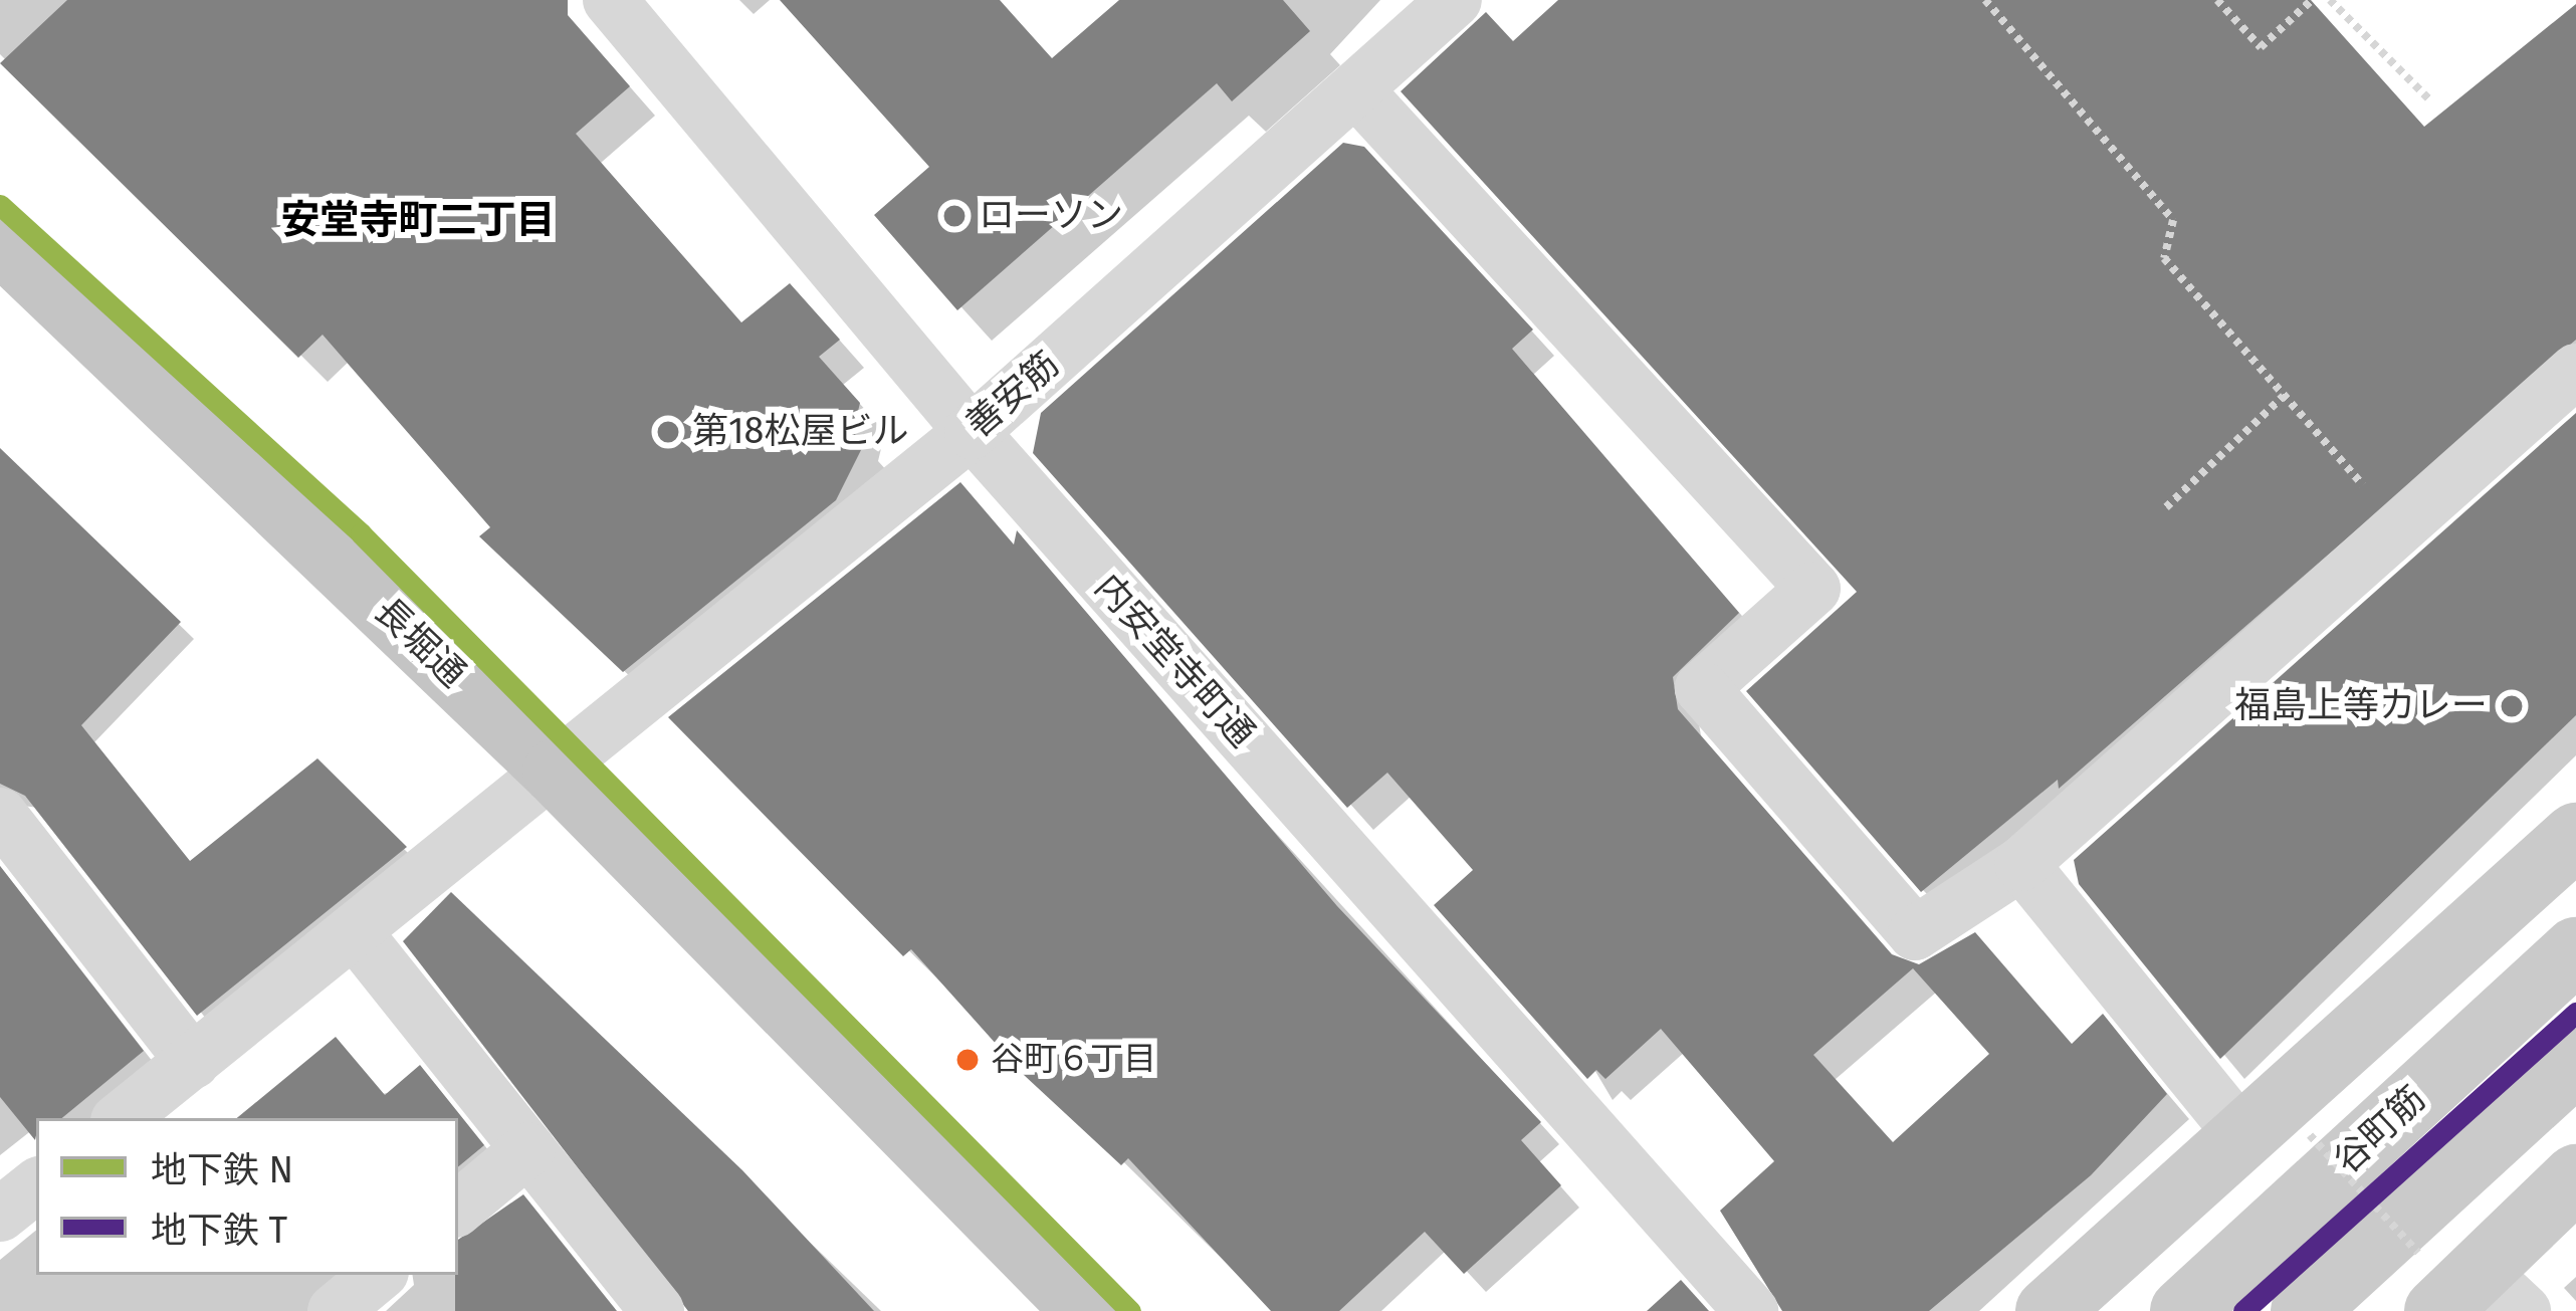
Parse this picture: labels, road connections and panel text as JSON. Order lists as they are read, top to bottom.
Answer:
{
  "streets": {
    "highway": ["長堀通"],
    "main road": ["谷町筋"],
    "street": ["善安筋", "内安堂寺町通"]
  },
  "crossings": [
    ["善安筋", "長堀通"],
    ["善安筋", "内安堂寺町通"]
  ],
  "districts": ["安堂寺町二丁目"],
  "places": [
    "ローソン",
    "第18松屋ビル",
    "福島上等カレー",
    "谷町６丁目"
  ],
  "lines": ["metro line N", "metro line T"],
  "legend": ["地下鉄 N", "地下鉄 T"]
}
